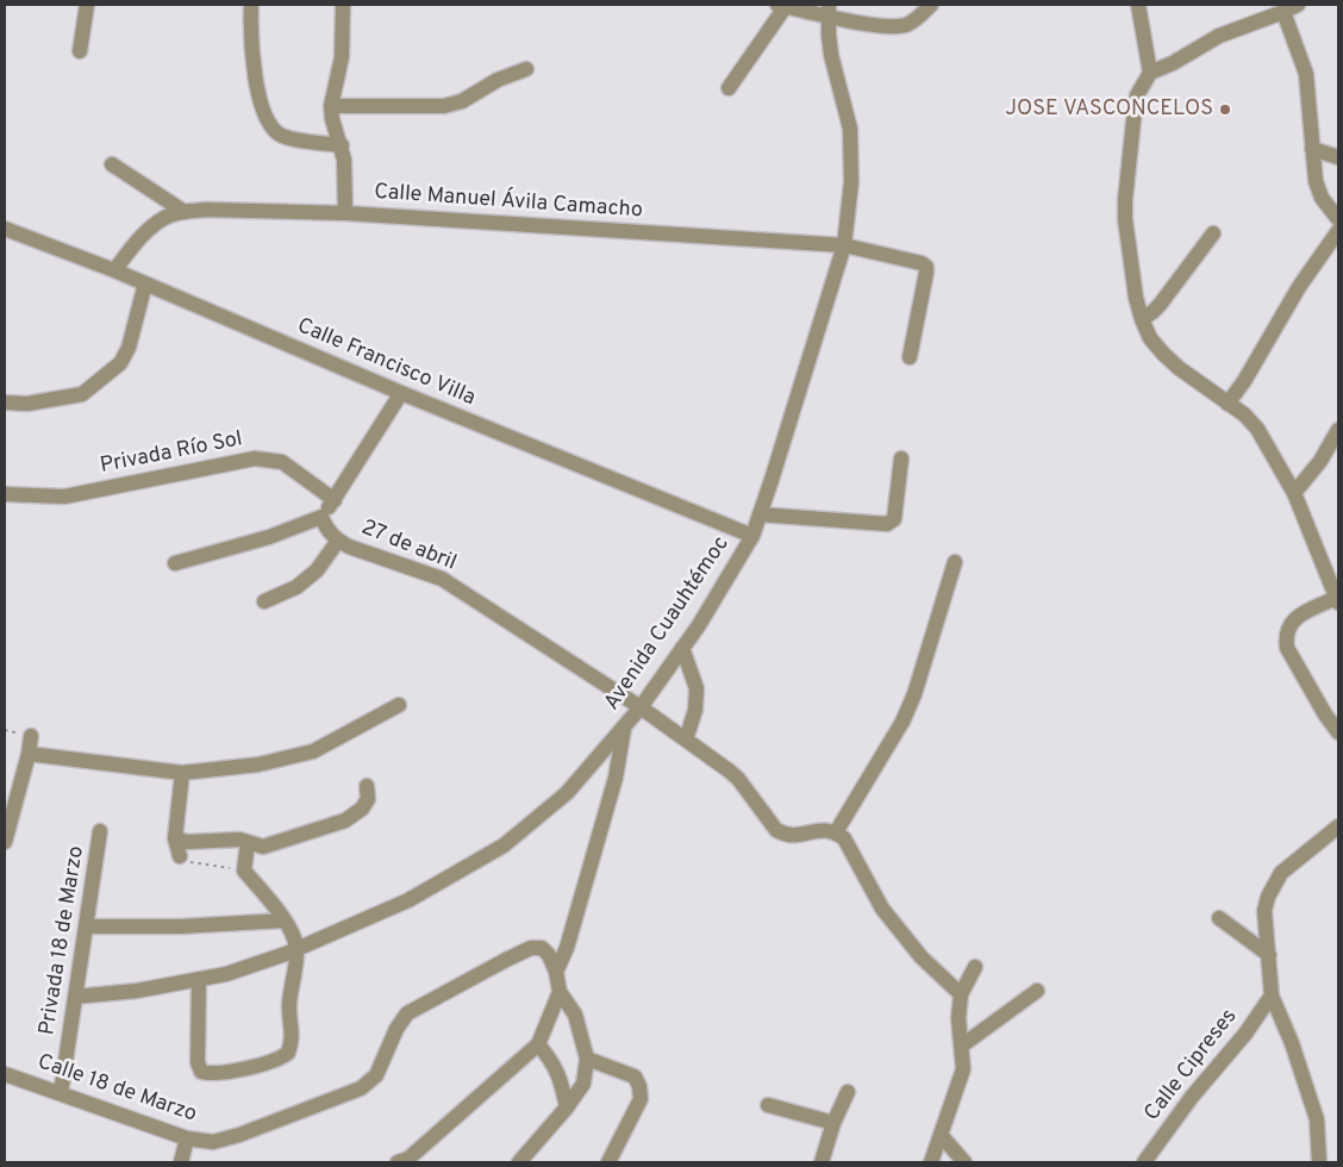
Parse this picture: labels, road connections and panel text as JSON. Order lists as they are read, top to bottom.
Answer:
{
  "streets": {
    "street": [
      "Calle Manuel Ávila Camacho",
      "Calle Francisco Villa",
      "Privada Río Sol",
      "27 de abril",
      "Avenida Cuauhtémoc",
      "Privada 18 de Marzo",
      "Calle Cipreses",
      "Calle 18 de Marzo"
    ]
  },
  "crossings": [
    ["Calle Manuel Ávila Camacho", "Calle Francisco Villa"],
    ["Calle Manuel Ávila Camacho", "Avenida Cuauhtémoc"],
    ["Calle Francisco Villa", "Avenida Cuauhtémoc"],
    ["27 de abril", "Avenida Cuauhtémoc"],
    ["Avenida Cuauhtémoc", "Privada 18 de Marzo"],
    ["Privada 18 de Marzo", "Calle 18 de Marzo"]
  ],
  "places": ["JOSE VASCONCELOS"]
}
